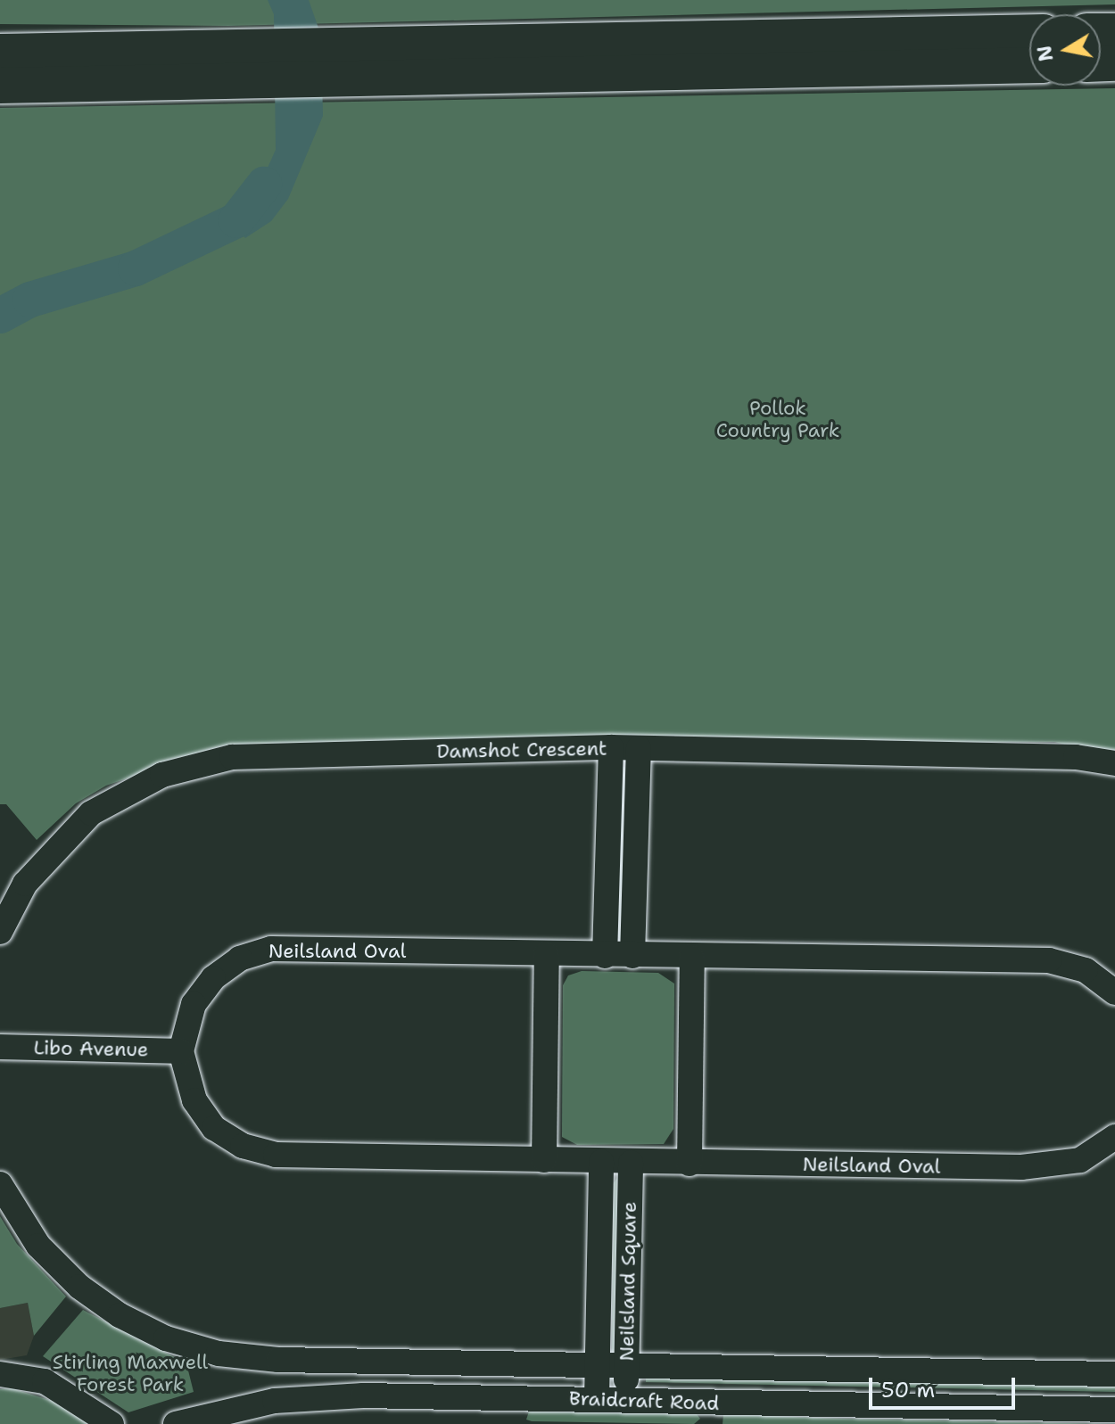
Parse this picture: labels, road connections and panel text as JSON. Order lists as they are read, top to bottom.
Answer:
{
  "streets": {
    "street": [
      "Damshot Crescent",
      "Neilsland Oval",
      "Libo Avenue",
      "Neilsland Square",
      "Braidcraft Road"
    ]
  },
  "crossings": [
    ["Neilsland Oval", "Libo Avenue"],
    ["Neilsland Oval", "Neilsland Square"],
    ["Neilsland Square", "Braidcraft Road"]
  ],
  "parks": ["Pollok Country Park", "Stirling Maxwell Forest Park"],
  "scale_bar": "50 m",
  "north": "left"
}
